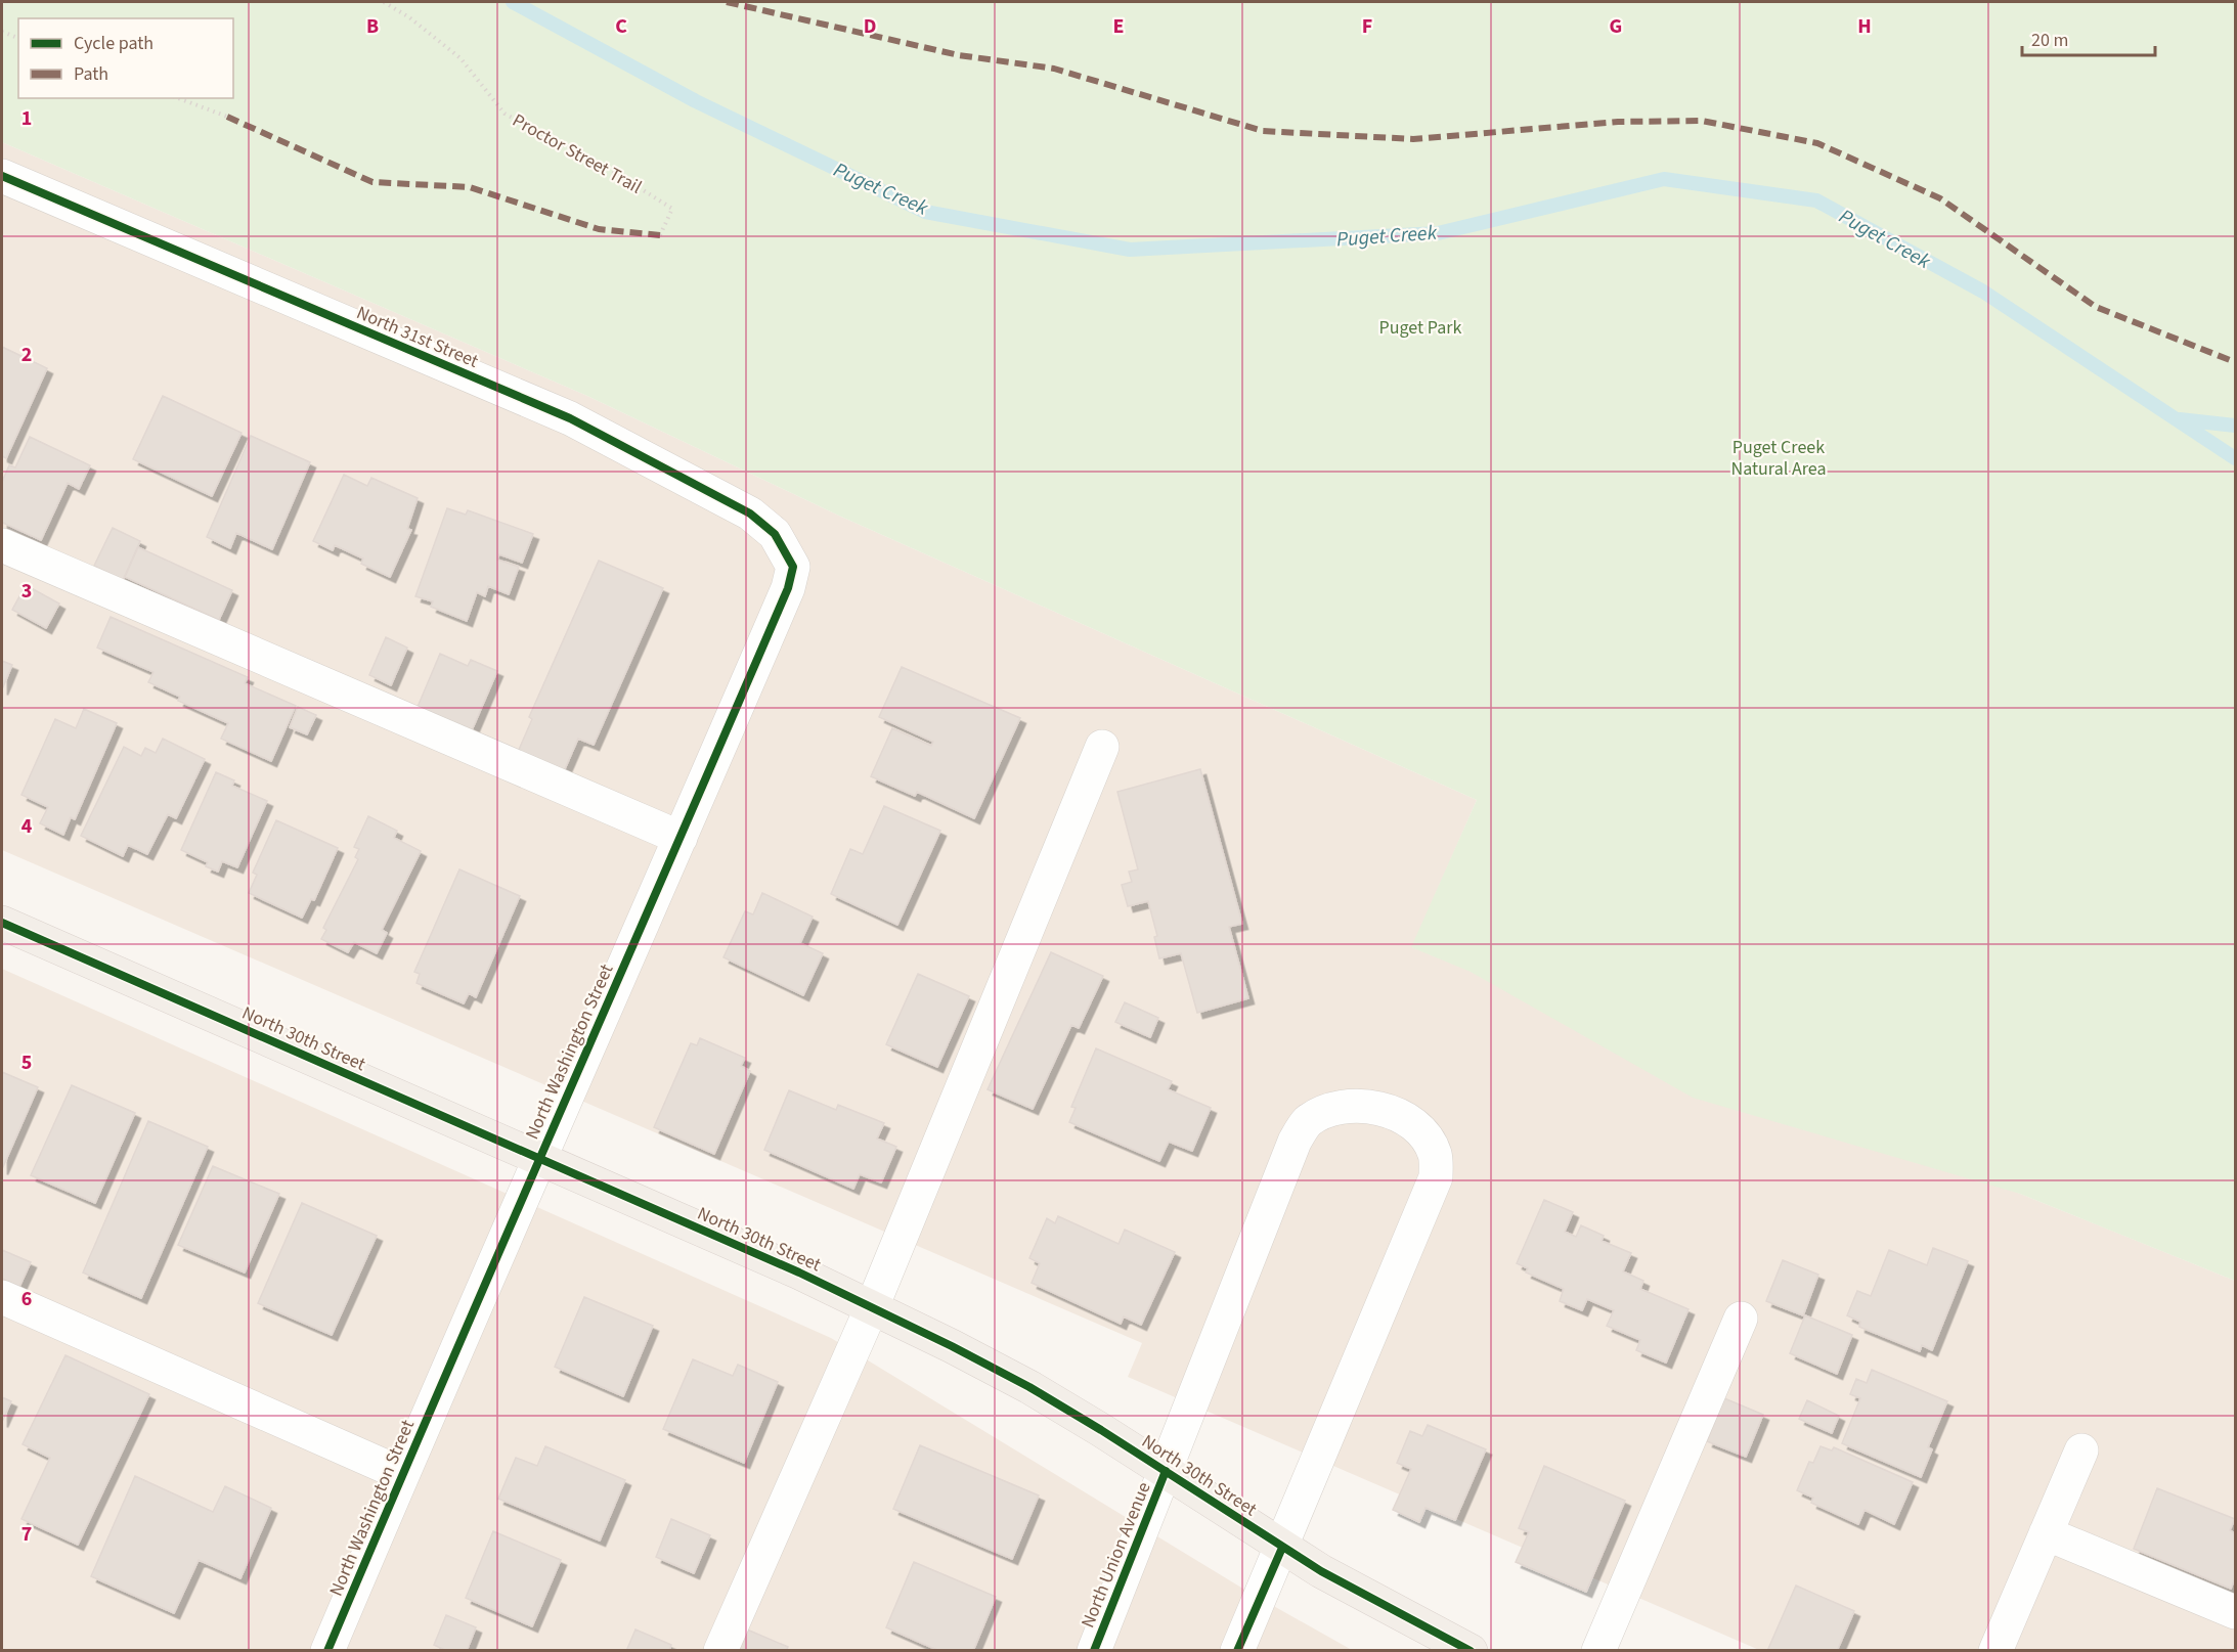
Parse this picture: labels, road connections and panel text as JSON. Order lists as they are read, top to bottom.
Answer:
{
  "streets": {
    "main road": ["North 30th Street"],
    "street": ["North 31st Street", "North Washington Street", "North Union Avenue"],
    "path": ["Proctor Street Trail"]
  },
  "crossings": [
    ["North 31st Street", "North Washington Street"],
    ["North 30th Street", "North Washington Street"],
    ["North 30th Street", "North Union Avenue"]
  ],
  "water": ["Puget Creek"],
  "parks": ["Puget Park", "Puget Creek Natural Area"],
  "legend": ["Cycle path", "Path"],
  "scale_bar": "20 m",
  "grid": {
    "columns": [
      "B",
      "C",
      "D",
      "E",
      "F",
      "G",
      "H"
    ],
    "rows": [
      "1",
      "2",
      "3",
      "4",
      "5",
      "6",
      "7"
    ]
  }
}
